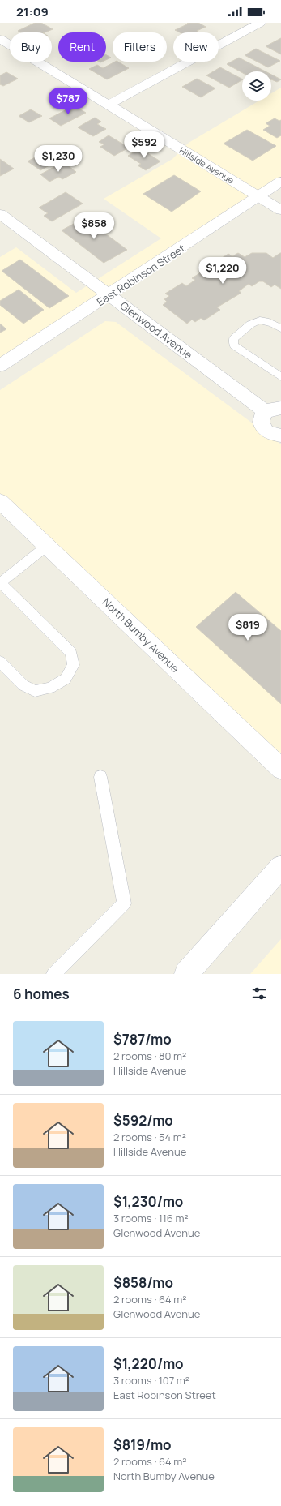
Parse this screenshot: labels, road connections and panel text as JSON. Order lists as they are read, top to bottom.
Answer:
{
  "streets": {
    "street": [
      "Hillside Avenue",
      "East Robinson Street",
      "Glenwood Avenue",
      "North Bumby Avenue"
    ]
  },
  "crossings": [
    ["Hillside Avenue", "East Robinson Street"],
    ["East Robinson Street", "Glenwood Avenue"]
  ],
  "page": {
    "status": "21:09",
    "chip": [
      "Buy",
      "Rent",
      "Filters",
      "New"
    ],
    "price": [
      "$787",
      "$592",
      "$1,230",
      "$858",
      "$1,220",
      "$819"
    ],
    "heading": "6 homes",
    "list": [
      {
        "name": "$787/mo",
        "note": "2 rooms · 80 m² · Hillside Avenue"
      },
      {
        "name": "$592/mo",
        "note": "2 rooms · 54 m² · Hillside Avenue"
      },
      {
        "name": "$1,230/mo",
        "note": "3 rooms · 116 m² · Glenwood Avenue"
      },
      {
        "name": "$858/mo",
        "note": "2 rooms · 64 m² · Glenwood Avenue"
      },
      {
        "name": "$1,220/mo",
        "note": "3 rooms · 107 m² · East Robinson Street"
      },
      {
        "name": "$819/mo",
        "note": "2 rooms · 64 m² · North Bumby Avenue"
      }
    ]
  }
}
